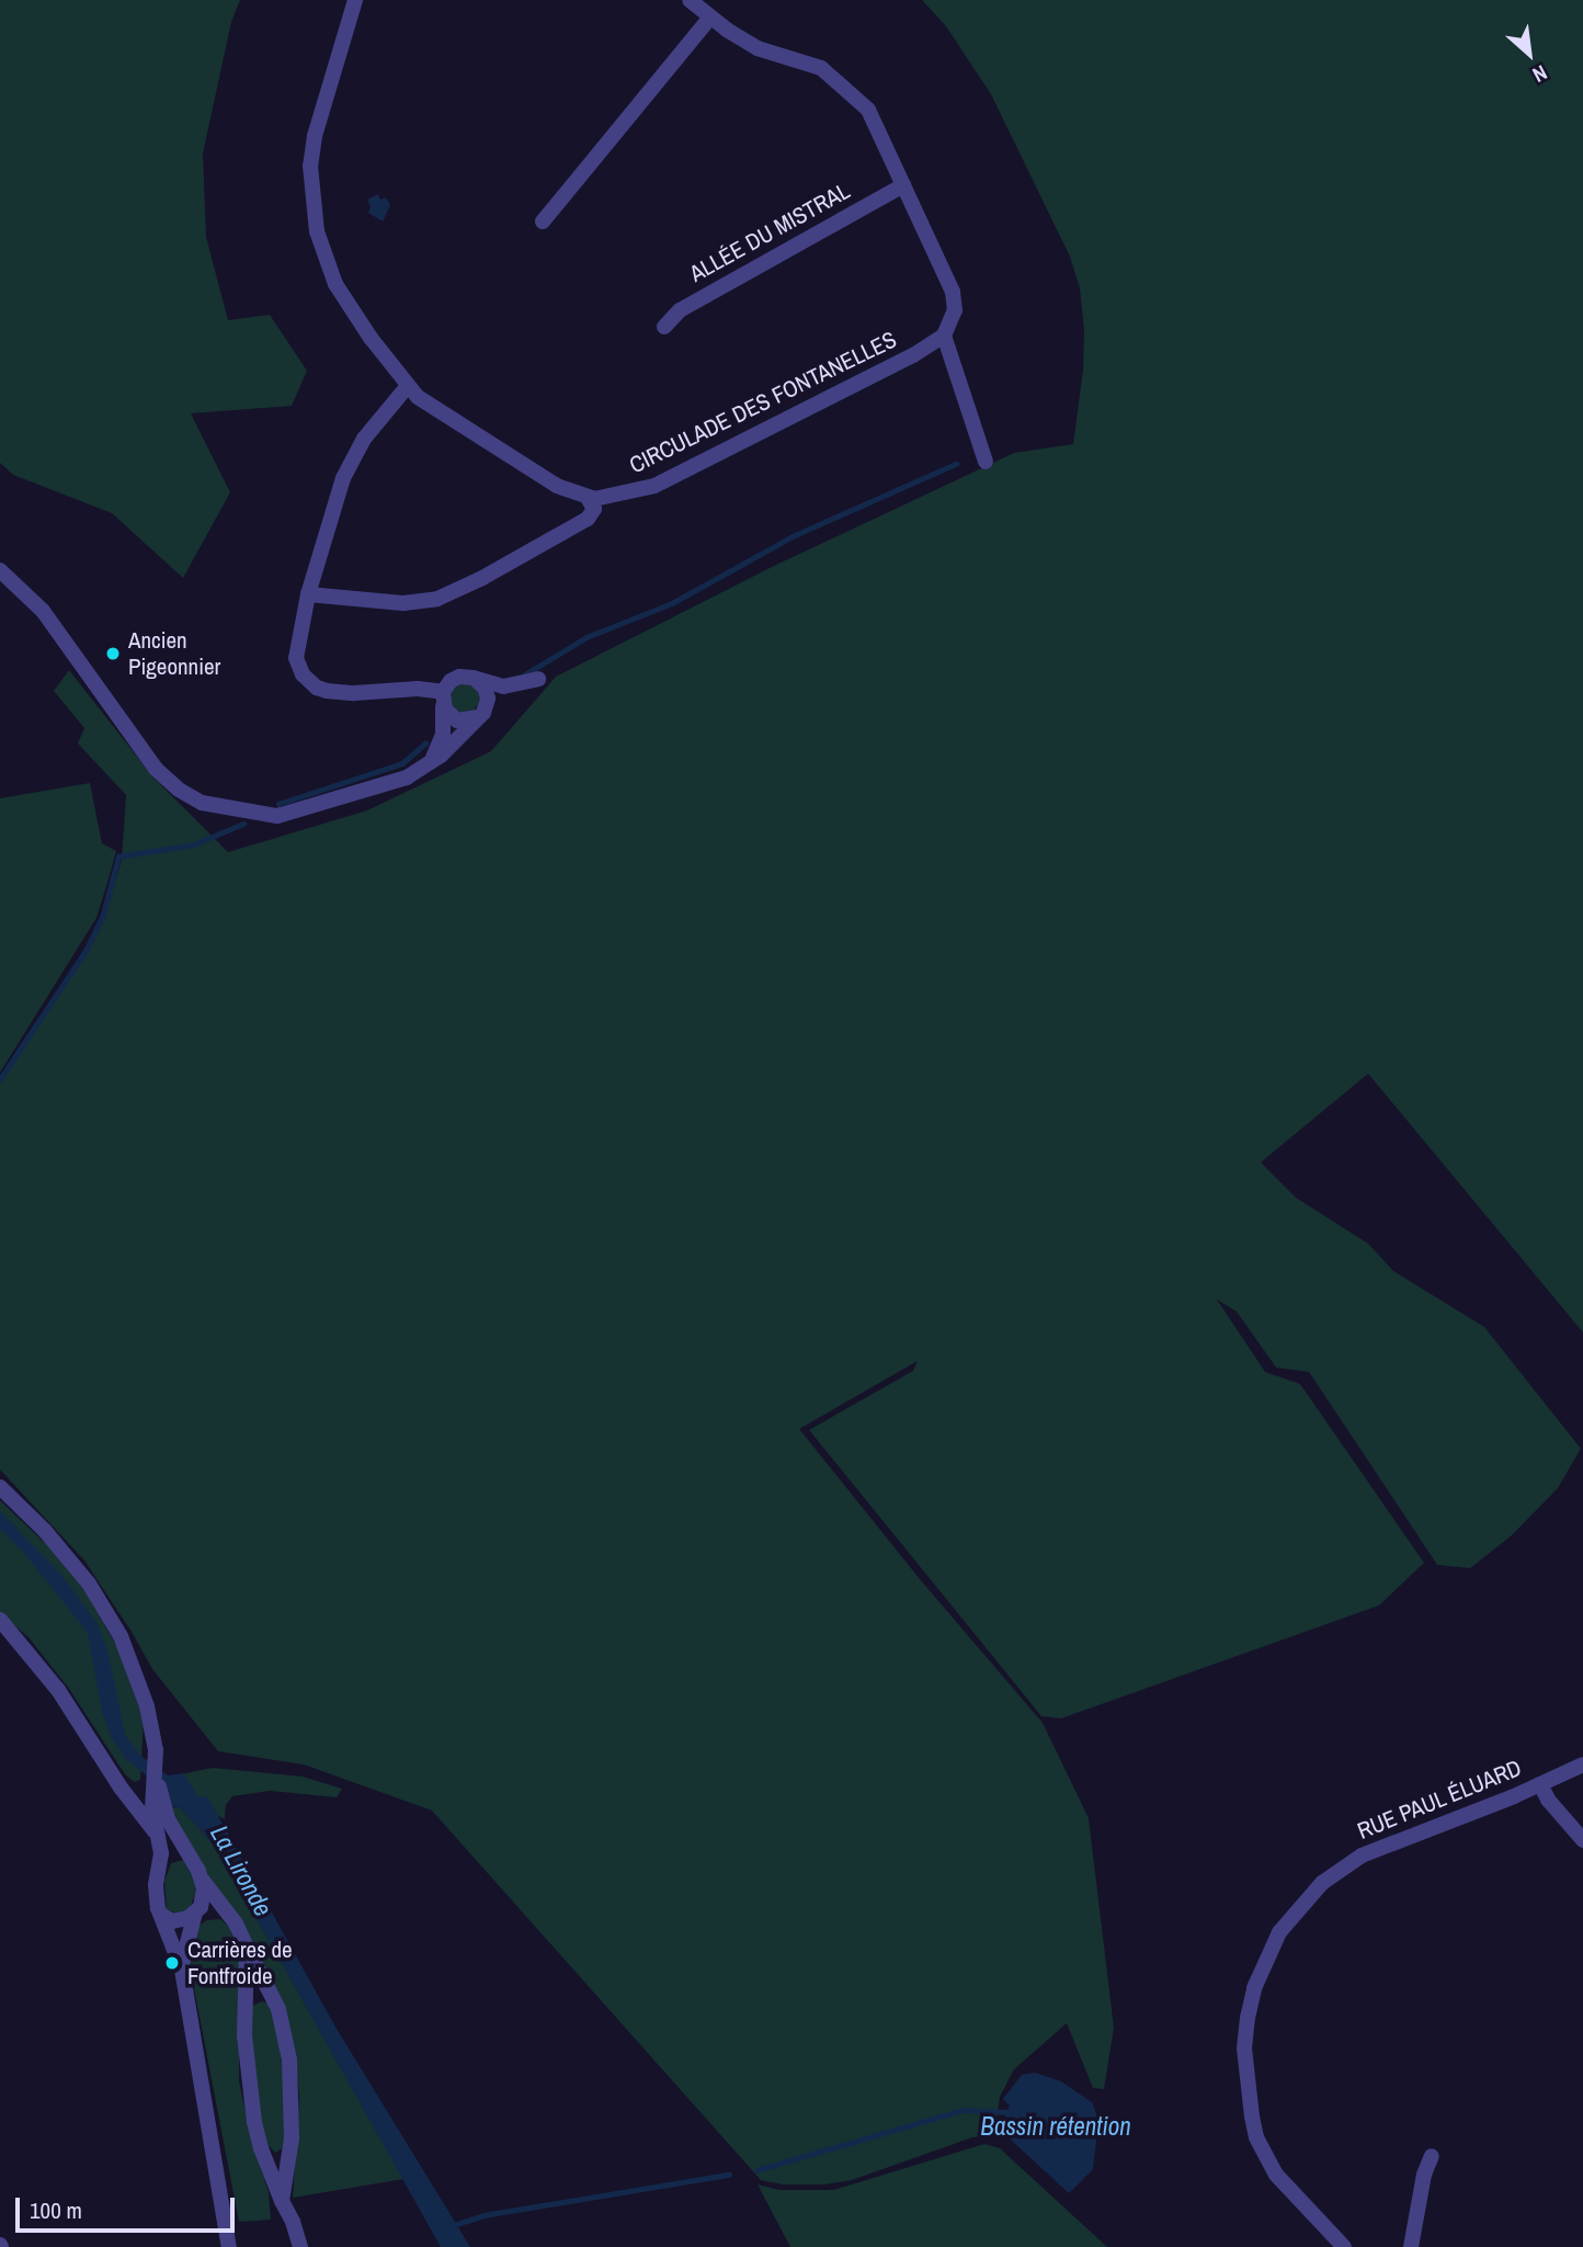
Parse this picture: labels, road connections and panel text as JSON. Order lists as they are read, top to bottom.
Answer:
{
  "streets": {
    "street": ["ALLÉE DU MISTRAL", "CIRCULADE DES FONTANELLES", "RUE PAUL ÉLUARD"]
  },
  "water": ["La Lironde", "Bassin rétention"],
  "places": ["Ancien Pigeonnier", "Carrières de Fontfroide"],
  "scale_bar": "100 m",
  "north": "bottom right"
}
